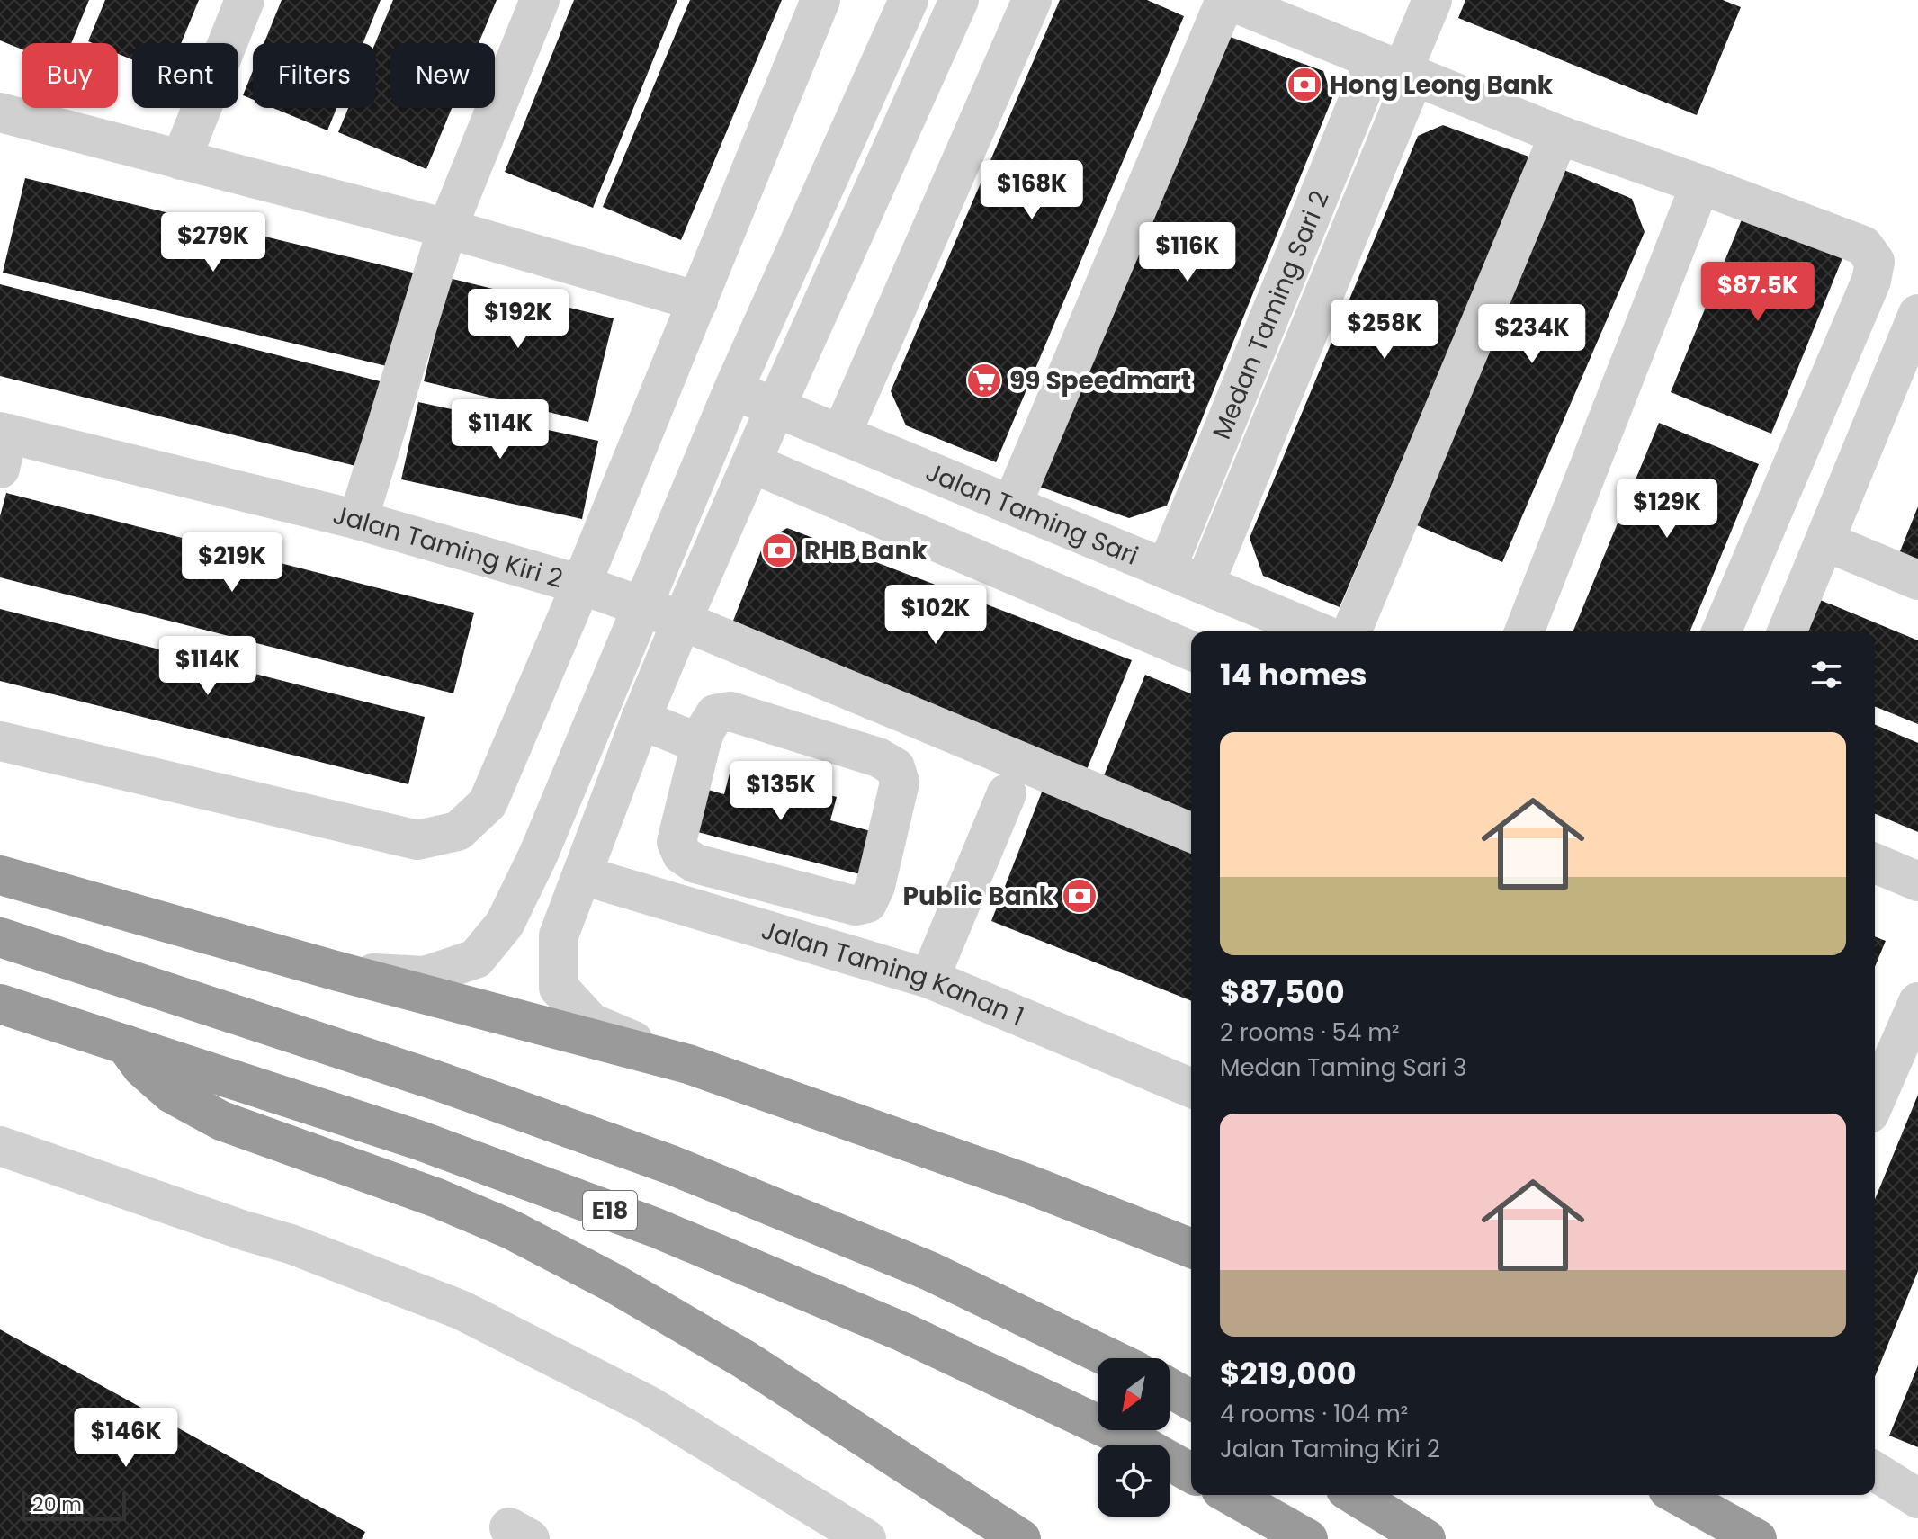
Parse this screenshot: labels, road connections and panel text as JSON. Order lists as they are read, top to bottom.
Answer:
{
  "streets": {
    "highway": ["E18"],
    "street": [
      "Medan Taming Sari 2",
      "Jalan Taming Sari",
      "Jalan Taming Kiri 2",
      "Jalan Taming Kanan 1"
    ]
  },
  "crossings": [
    ["Medan Taming Sari 2", "Jalan Taming Sari"]
  ],
  "places": {
    "bank": ["Hong Leong Bank", "RHB Bank", "Public Bank"],
    "supermarket": ["99 Speedmart"]
  },
  "scale_bar": "20 m",
  "north": "bottom left",
  "page": {
    "chip": [
      "Buy",
      "Rent",
      "Filters",
      "New"
    ],
    "price": [
      "$168K",
      "$279K",
      "$116K",
      "$87.5K",
      "$192K",
      "$258K",
      "$234K",
      "$114K",
      "$129K",
      "$219K",
      "$102K",
      "$114K",
      "$135K",
      "$146K"
    ],
    "heading": "14 homes",
    "list": [
      {
        "name": "$87,500",
        "note": "2 rooms · 54 m² · Medan Taming Sari 3"
      },
      {
        "name": "$219,000",
        "note": "4 rooms · 104 m² · Jalan Taming Kiri 2"
      }
    ],
    "scale": "20 m"
  }
}
